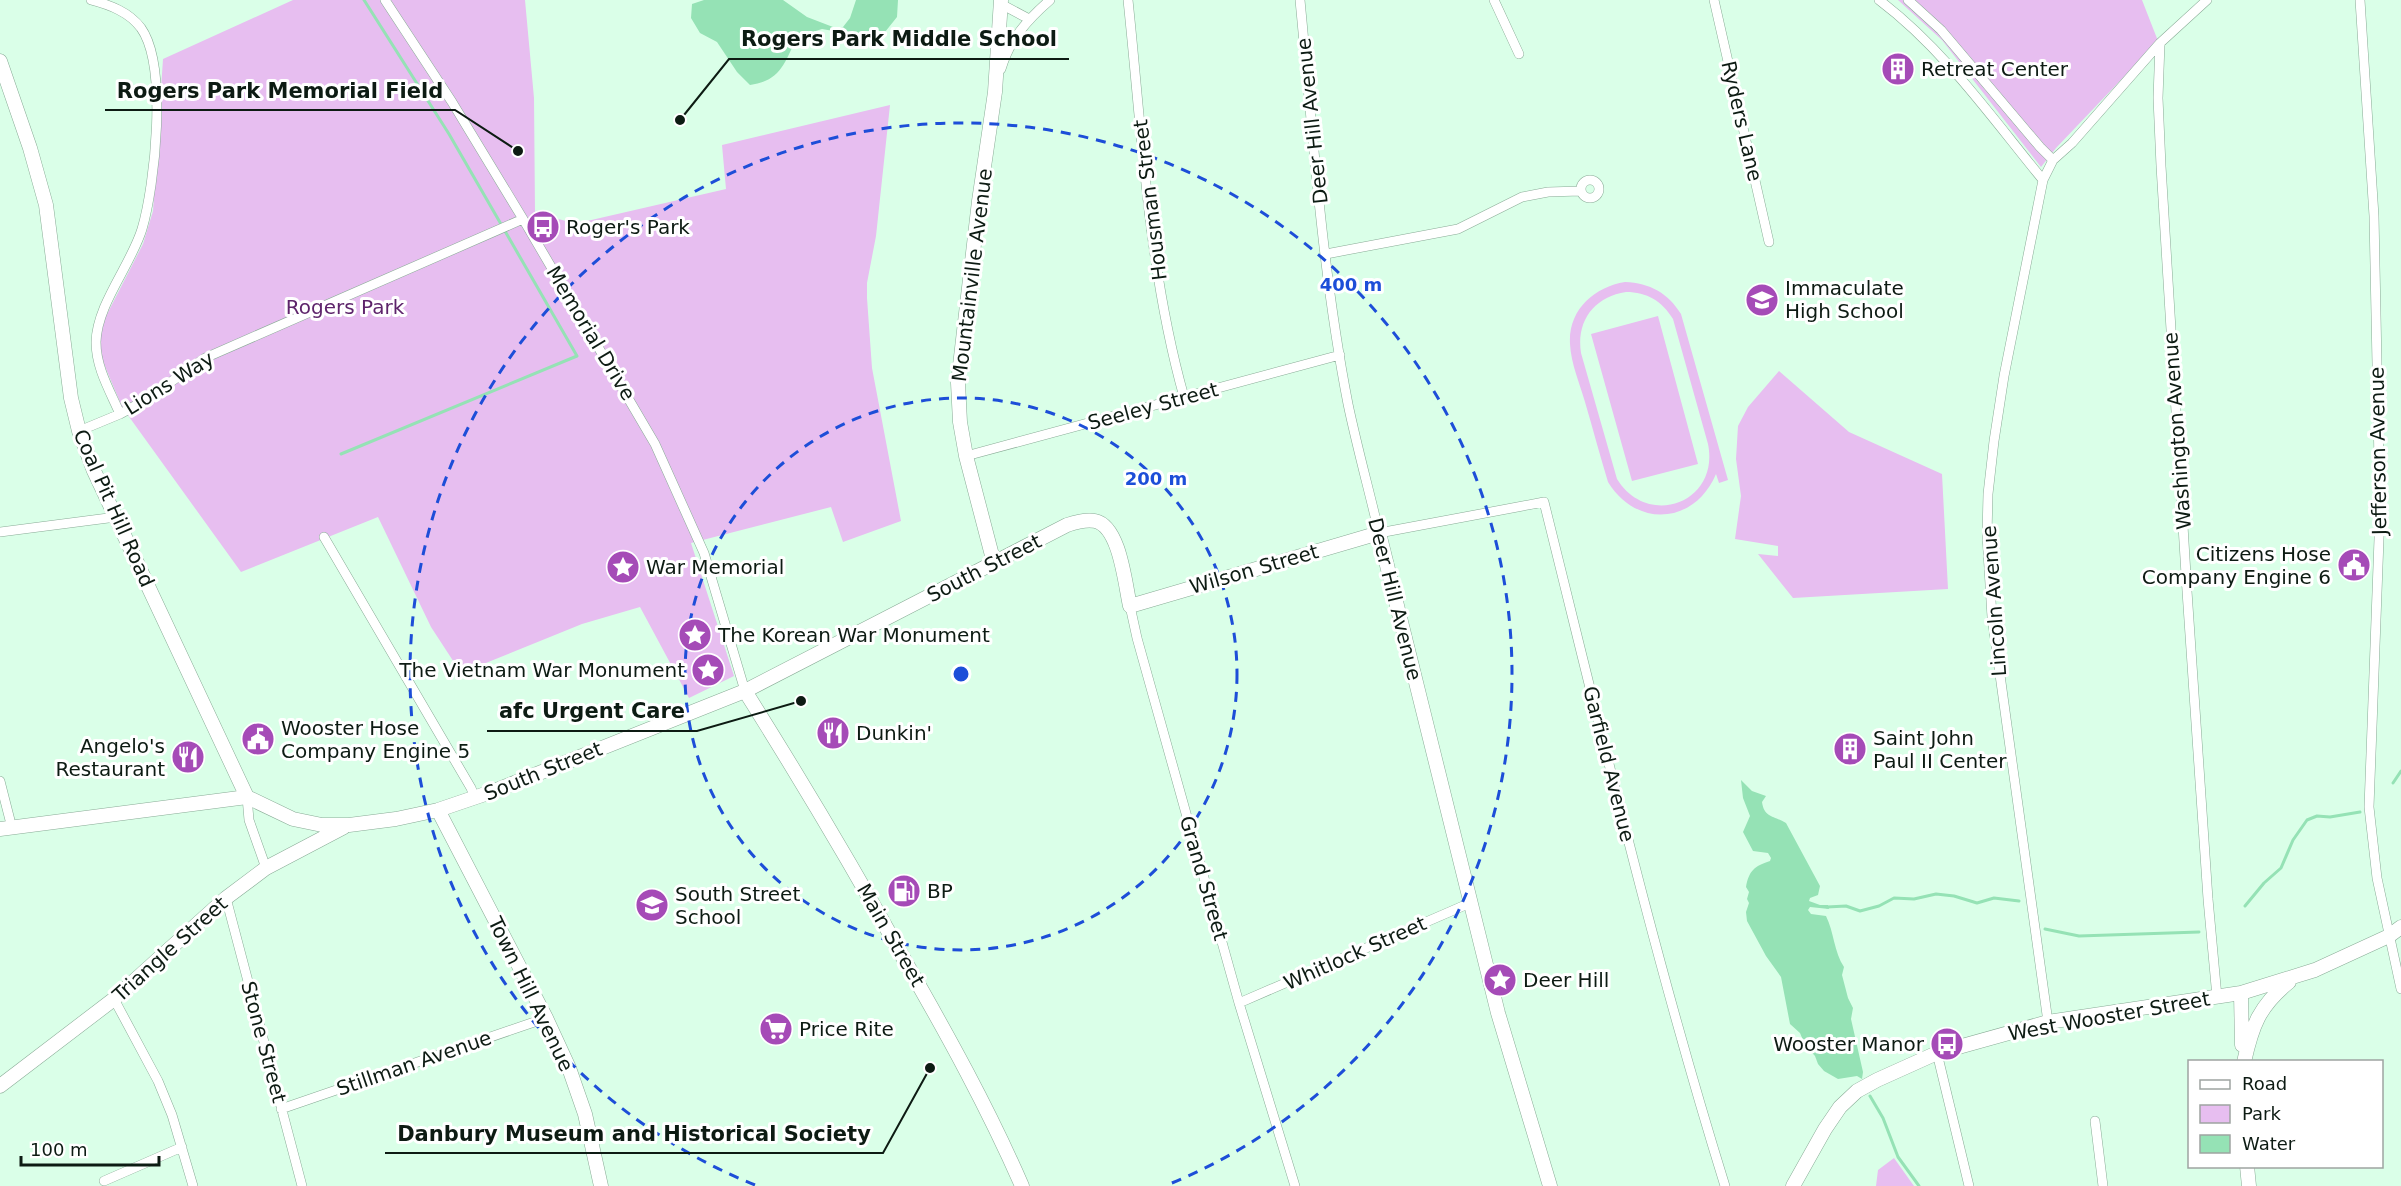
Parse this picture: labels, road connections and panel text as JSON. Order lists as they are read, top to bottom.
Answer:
{
  "streets": {
    "street": [
      "Deer Hill Avenue",
      "Ryders Lane",
      "Housman Street",
      "Mountainville Avenue",
      "Memorial Drive",
      "Lions Way",
      "Seeley Street",
      "Washington Avenue",
      "Jefferson Avenue",
      "Coal Pit Hill Road",
      "South Street",
      "Wilson Street",
      "Lincoln Avenue",
      "Garfield Avenue",
      "Grand Street",
      "Main Street",
      "Triangle Street",
      "Whitlock Street",
      "Town Hill Avenue",
      "West Wooster Street",
      "Stone Street",
      "Stillman Avenue"
    ]
  },
  "crossings": [
    ["Deer Hill Avenue", "Seeley Street"],
    ["Deer Hill Avenue", "Wilson Street"],
    ["Deer Hill Avenue", "Garfield Avenue"],
    ["Deer Hill Avenue", "Whitlock Street"],
    ["Housman Street", "Seeley Street"],
    ["Mountainville Avenue", "Seeley Street"],
    ["Mountainville Avenue", "South Street"],
    ["Memorial Drive", "Lions Way"],
    ["Memorial Drive", "South Street"],
    ["Memorial Drive", "Main Street"],
    ["Lions Way", "Coal Pit Hill Road"],
    ["Washington Avenue", "West Wooster Street"],
    ["Jefferson Avenue", "West Wooster Street"],
    ["Coal Pit Hill Road", "South Street"],
    ["Coal Pit Hill Road", "Triangle Street"],
    ["South Street", "Grand Street"],
    ["South Street", "Main Street"],
    ["South Street", "Triangle Street"],
    ["South Street", "Town Hill Avenue"],
    ["Wilson Street", "Garfield Avenue"],
    ["Wilson Street", "Grand Street"],
    ["Lincoln Avenue", "West Wooster Street"],
    ["Grand Street", "Whitlock Street"],
    ["Triangle Street", "Stone Street"],
    ["Town Hill Avenue", "Stillman Avenue"],
    ["Stone Street", "Stillman Avenue"]
  ],
  "parks": ["Rogers Park"],
  "places": {
    "building": ["Retreat Center", "Saint John Paul II Center"],
    "other": [
      "Rogers Park Middle School",
      "Rogers Park Memorial Field",
      "afc Urgent Care",
      "Danbury Museum and Historical Society"
    ],
    "bus stop": ["Roger's Park", "Wooster Manor"],
    "school or university": ["Immaculate High School", "South Street School"],
    "public building": ["Citizens Hose Company Engine 6", "Wooster Hose Company Engine 5"],
    "place": [
      "War Memorial",
      "The Korean War Monument",
      "The Vietnam War Monument",
      "Deer Hill"
    ],
    "restaurant": ["Dunkin'", "Angelo's Restaurant"],
    "fuel station": ["BP"],
    "supermarket": ["Price Rite"]
  },
  "legend": ["Road", "Park", "Water"],
  "scale_bar": "100 m",
  "rings": ["400 m", "200 m"]
}
